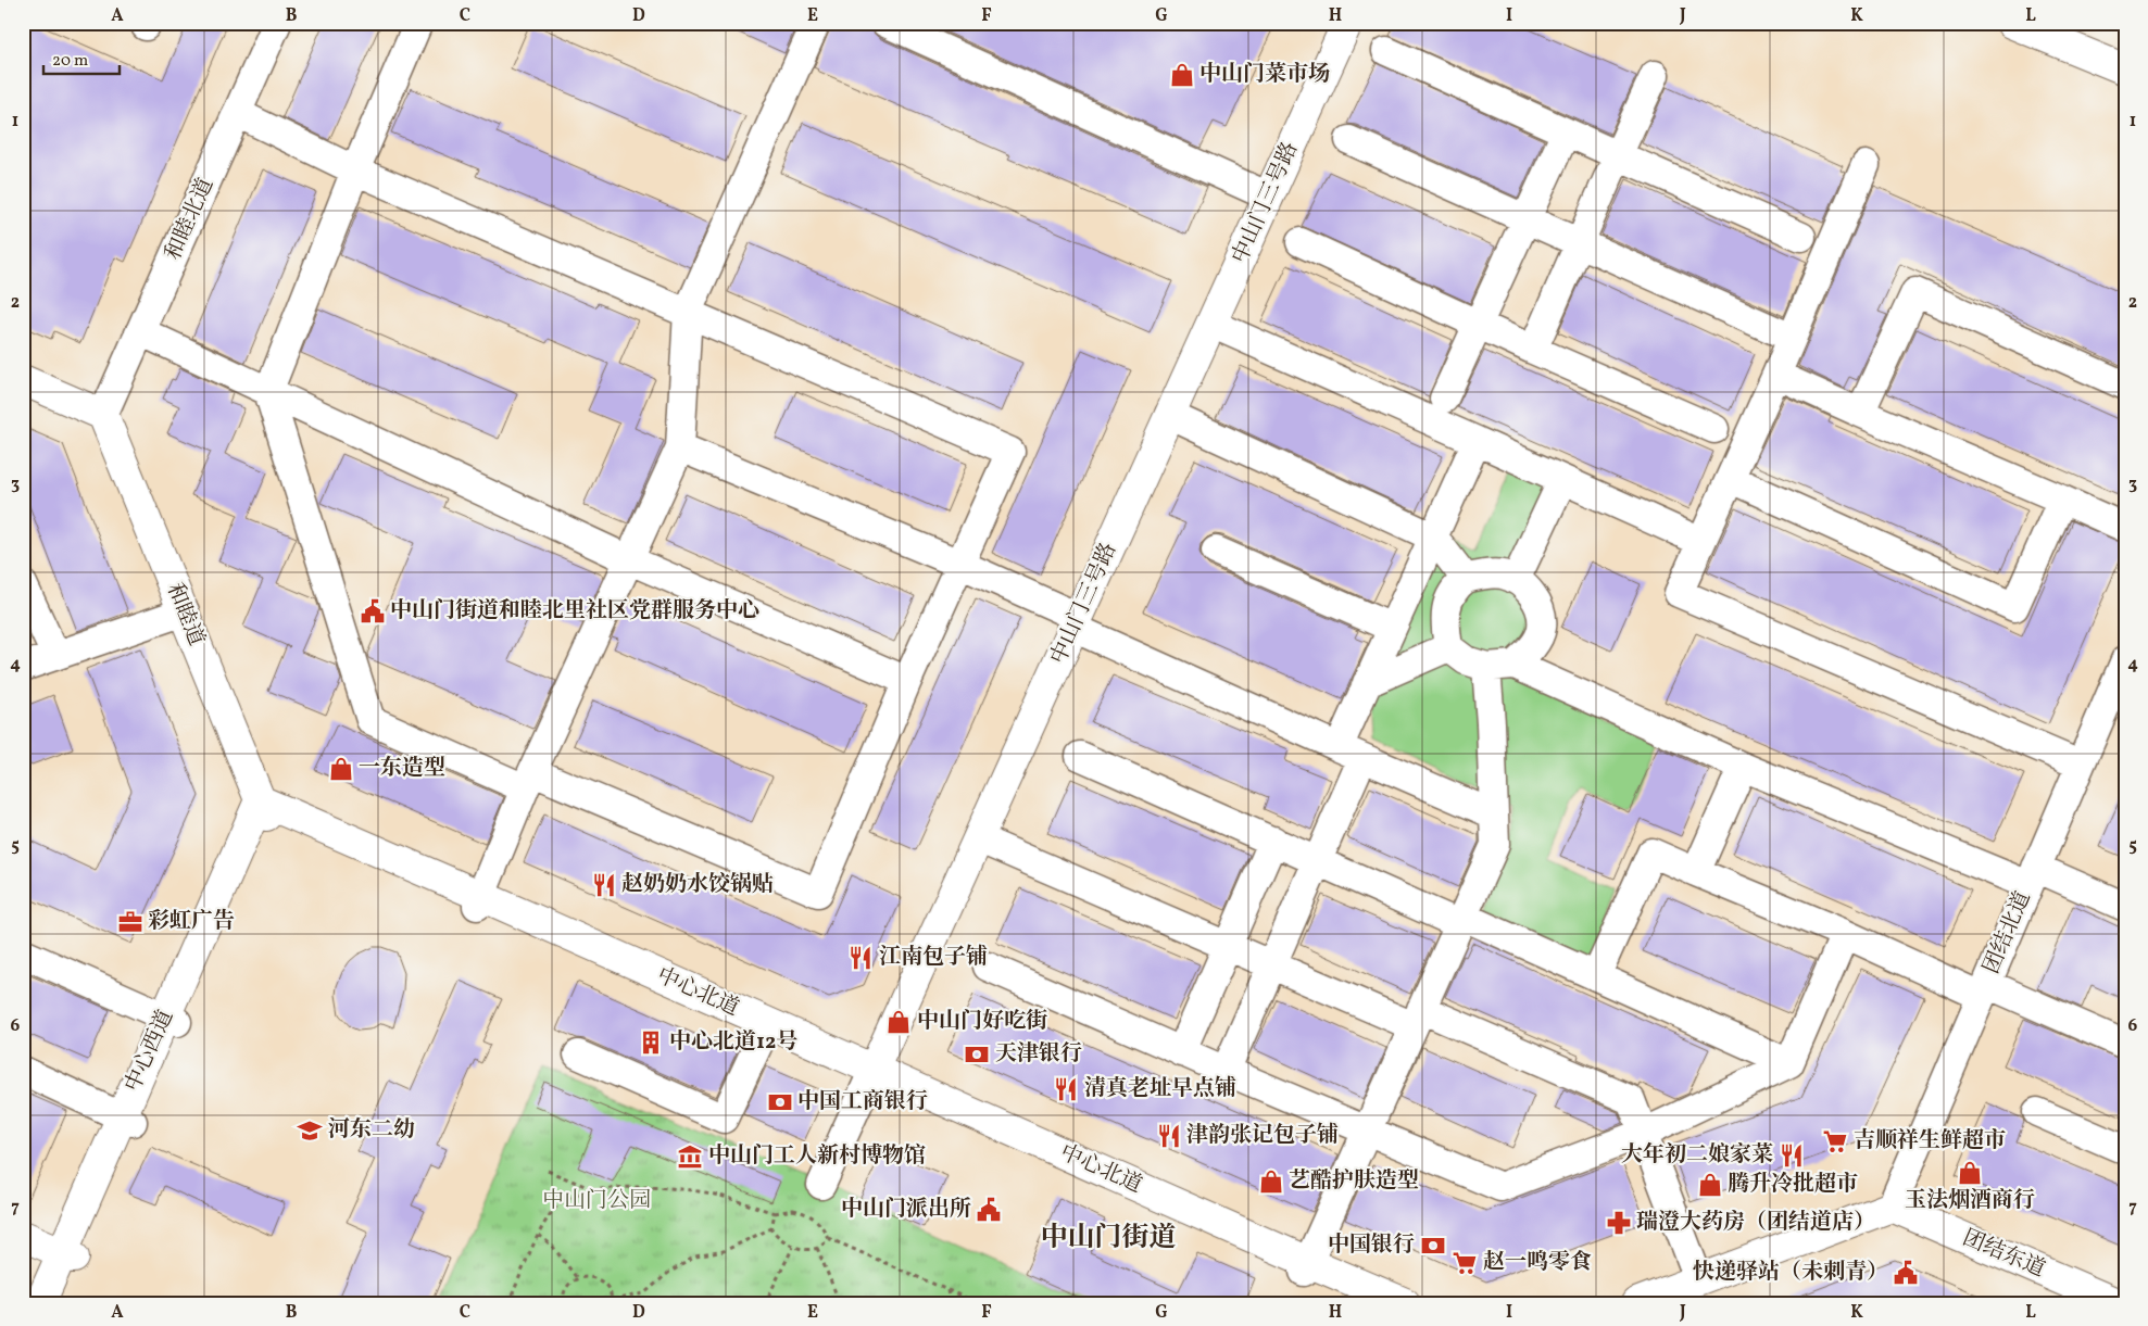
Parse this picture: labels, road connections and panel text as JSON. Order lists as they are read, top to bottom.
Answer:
{
  "streets": {
    "street": [
      "中山门三号路",
      "和睦北道",
      "和睦道",
      "团结北道",
      "中心北道",
      "中心西道",
      "团结东道"
    ]
  },
  "crossings": [
    ["中山门三号路", "中心北道"],
    ["和睦北道", "和睦道"],
    ["和睦道", "中心北道"],
    ["和睦道", "中心西道"],
    ["团结北道", "团结东道"],
    ["中心北道", "中心西道"]
  ],
  "districts": ["中山门街道"],
  "parks": ["中山门公园"],
  "places": {
    "shop": [
      "中山门菜市场",
      "一东造型",
      "中山门好吃街",
      "玉法烟酒商行",
      "艺酷护肤造型",
      "腾升冷批超市"
    ],
    "public building": ["中山门街道和睦北里社区党群服务中心", "中山门派出所", "快递驿站（未刺青）"],
    "restaurant": [
      "赵奶奶水饺锅贴",
      "江南包子铺",
      "清真老址早点铺",
      "津韵张记包子铺",
      "大年初二娘家菜"
    ],
    "office": ["彩虹广告"],
    "building": ["中心北道12号"],
    "bank": ["天津银行", "中国工商银行", "中国银行"],
    "school or university": ["河东二幼"],
    "supermarket": ["吉顺祥生鲜超市", "赵一鸣零食"],
    "museum": ["中山门工人新村博物馆"],
    "pharmacy": ["瑞澄大药房（团结道店）"]
  },
  "scale_bar": "20 m",
  "grid": {
    "columns": [
      "A",
      "B",
      "C",
      "D",
      "E",
      "F",
      "G",
      "H",
      "I",
      "J",
      "K",
      "L"
    ],
    "rows": [
      "1",
      "2",
      "3",
      "4",
      "5",
      "6",
      "7"
    ]
  }
}
